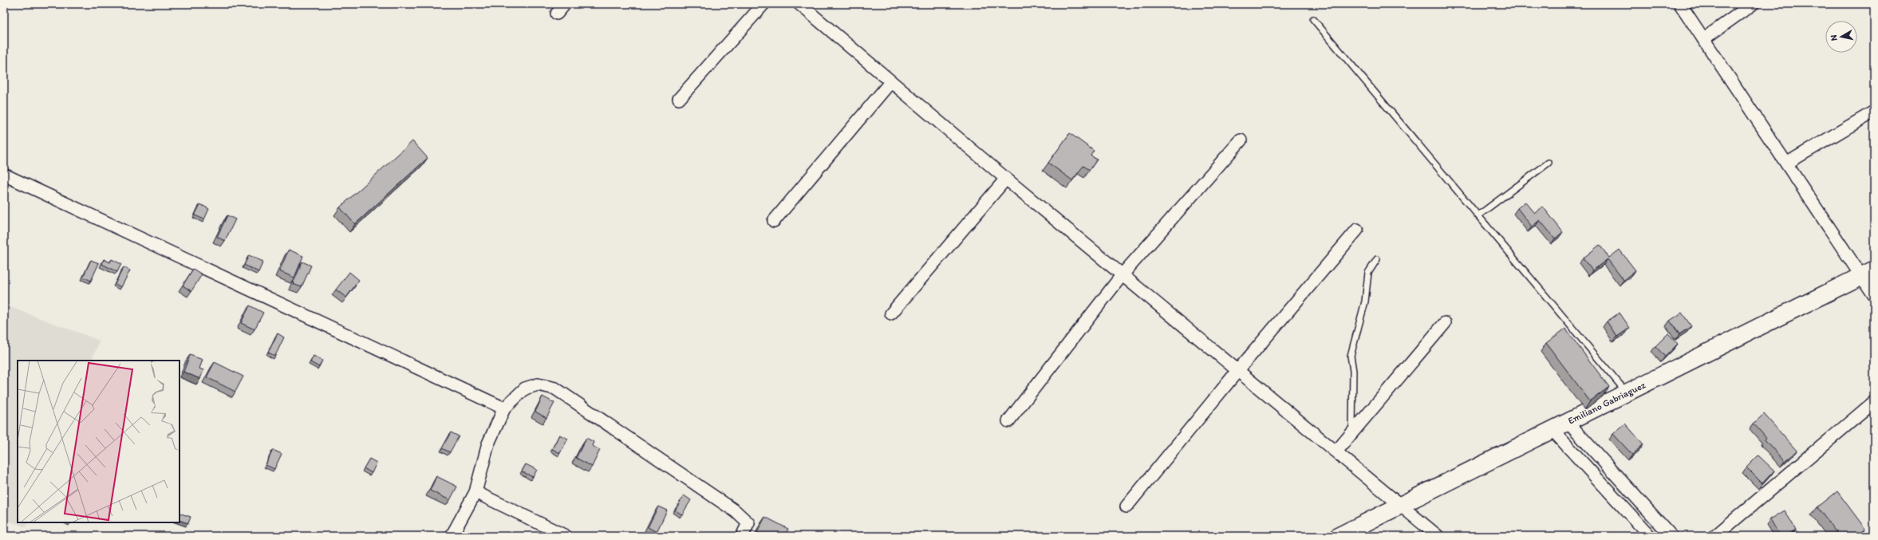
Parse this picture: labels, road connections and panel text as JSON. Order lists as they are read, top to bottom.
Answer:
{
  "streets": {
    "main road": ["Emiliano Gabriaguez"]
  },
  "north": "left"
}
